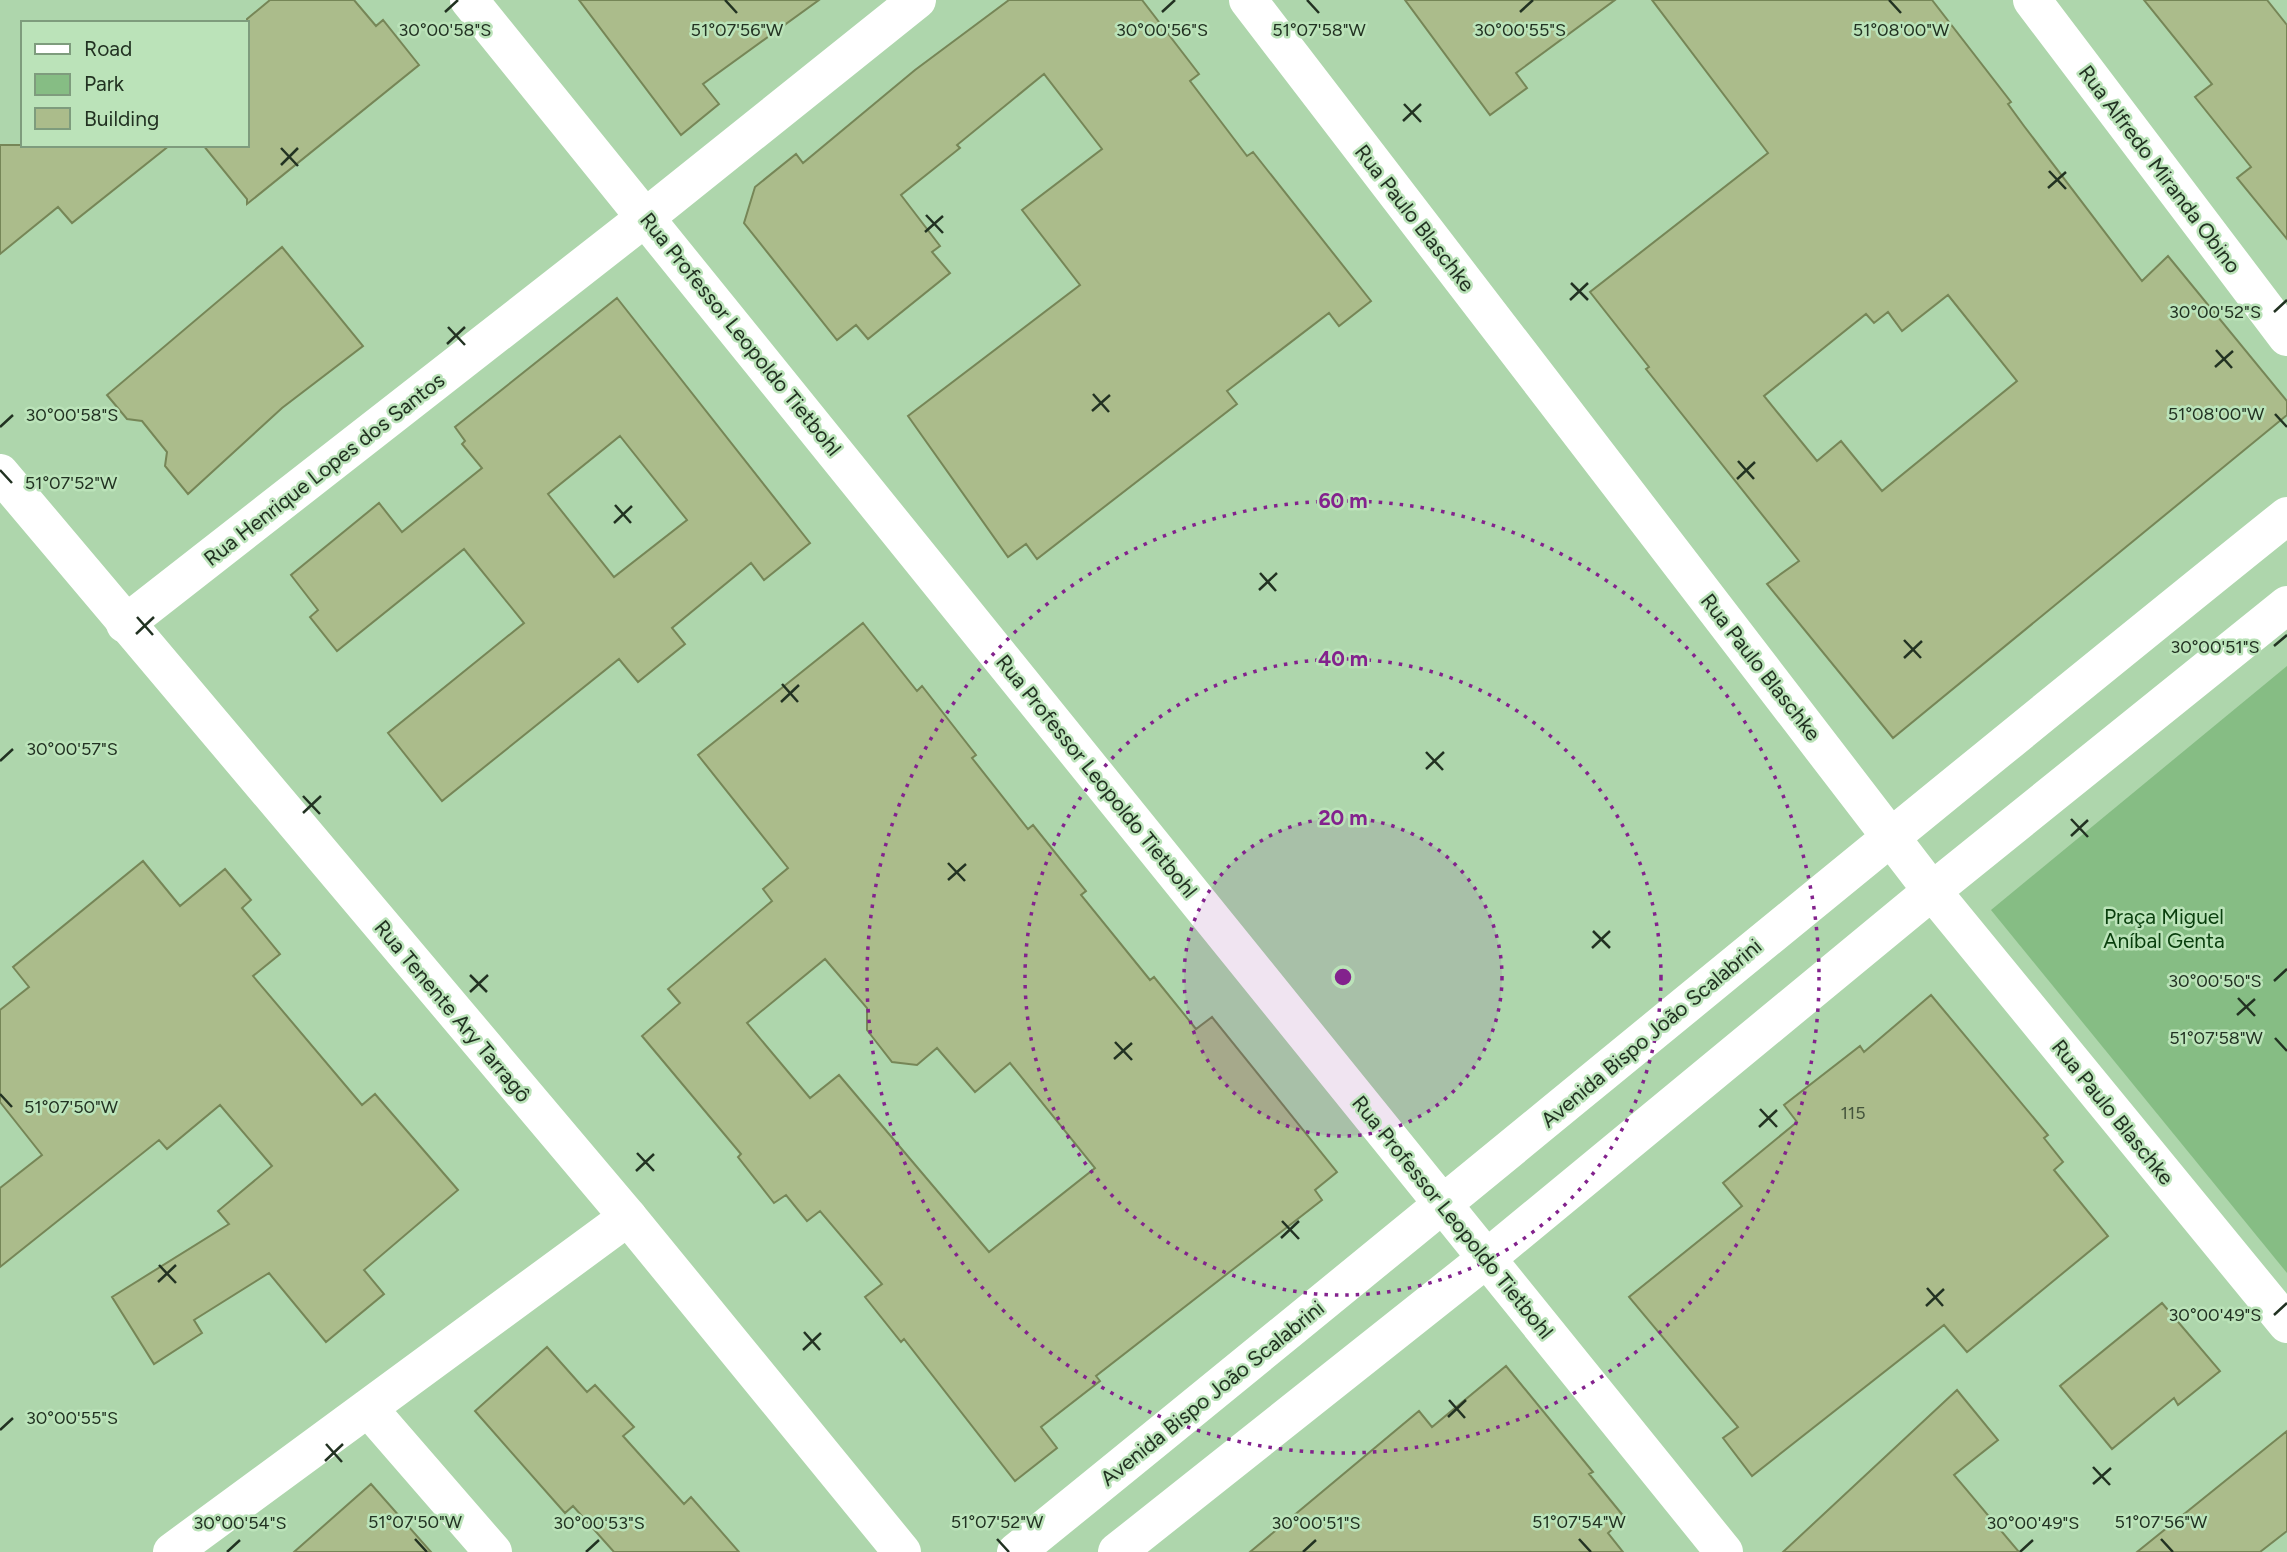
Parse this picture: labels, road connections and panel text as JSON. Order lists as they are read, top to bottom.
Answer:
{
  "streets": {
    "street": [
      "Rua Alfredo Miranda Obino",
      "Rua Paulo Blaschke",
      "Rua Professor Leopoldo Tietbohl",
      "Rua Henrique Lopes dos Santos",
      "Rua Tenente Ary Tarragô",
      "Avenida Bispo João Scalabrini"
    ]
  },
  "crossings": [
    ["Rua Paulo Blaschke", "Avenida Bispo João Scalabrini"],
    ["Rua Professor Leopoldo Tietbohl", "Rua Henrique Lopes dos Santos"],
    ["Rua Professor Leopoldo Tietbohl", "Avenida Bispo João Scalabrini"],
    ["Rua Henrique Lopes dos Santos", "Rua Tenente Ary Tarragô"]
  ],
  "parks": ["Praça Miguel Aníbal Genta"],
  "house_numbers": ["115"],
  "legend": ["Road", "Park", "Building"],
  "coordinates": [
    "30°00'58\"S",
    "30°00'56\"S",
    "30°00'55\"S",
    "51°07'56\"W",
    "51°07'58\"W",
    "51°08'00\"W",
    "30°00'52\"S",
    "51°07'52\"W",
    "30°00'51\"S",
    "30°00'57\"S",
    "30°00'50\"S",
    "51°07'50\"W",
    "30°00'49\"S",
    "51°07'54\"W",
    "30°00'54\"S",
    "30°00'53\"S"
  ],
  "rings": ["60 m", "40 m", "20 m"]
}
